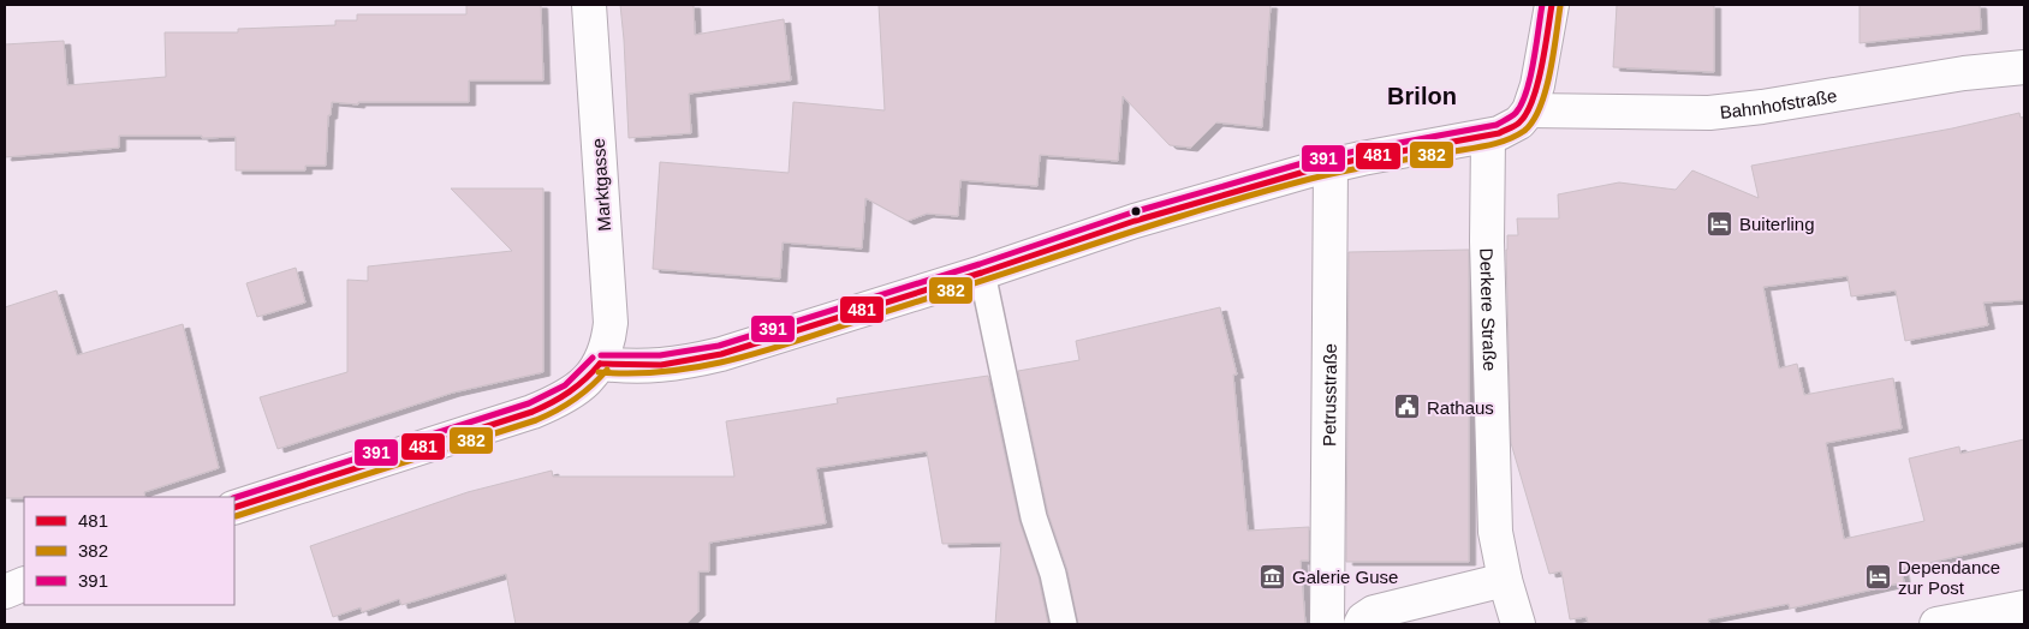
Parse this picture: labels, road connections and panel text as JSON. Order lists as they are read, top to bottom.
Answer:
{
  "streets": {
    "street": [
      "Bahnhofstraße",
      "Marktgasse",
      "Derkere Straße",
      "Petrusstraße"
    ]
  },
  "districts": ["Brilon"],
  "places": {
    "hotel": ["Buiterling", "Dependance zur Post"],
    "public building": ["Rathaus"],
    "museum": ["Galerie Guse"]
  },
  "lines": ["transit line 481", "transit line 391", "transit line 382"],
  "legend": ["481", "382", "391"]
}
